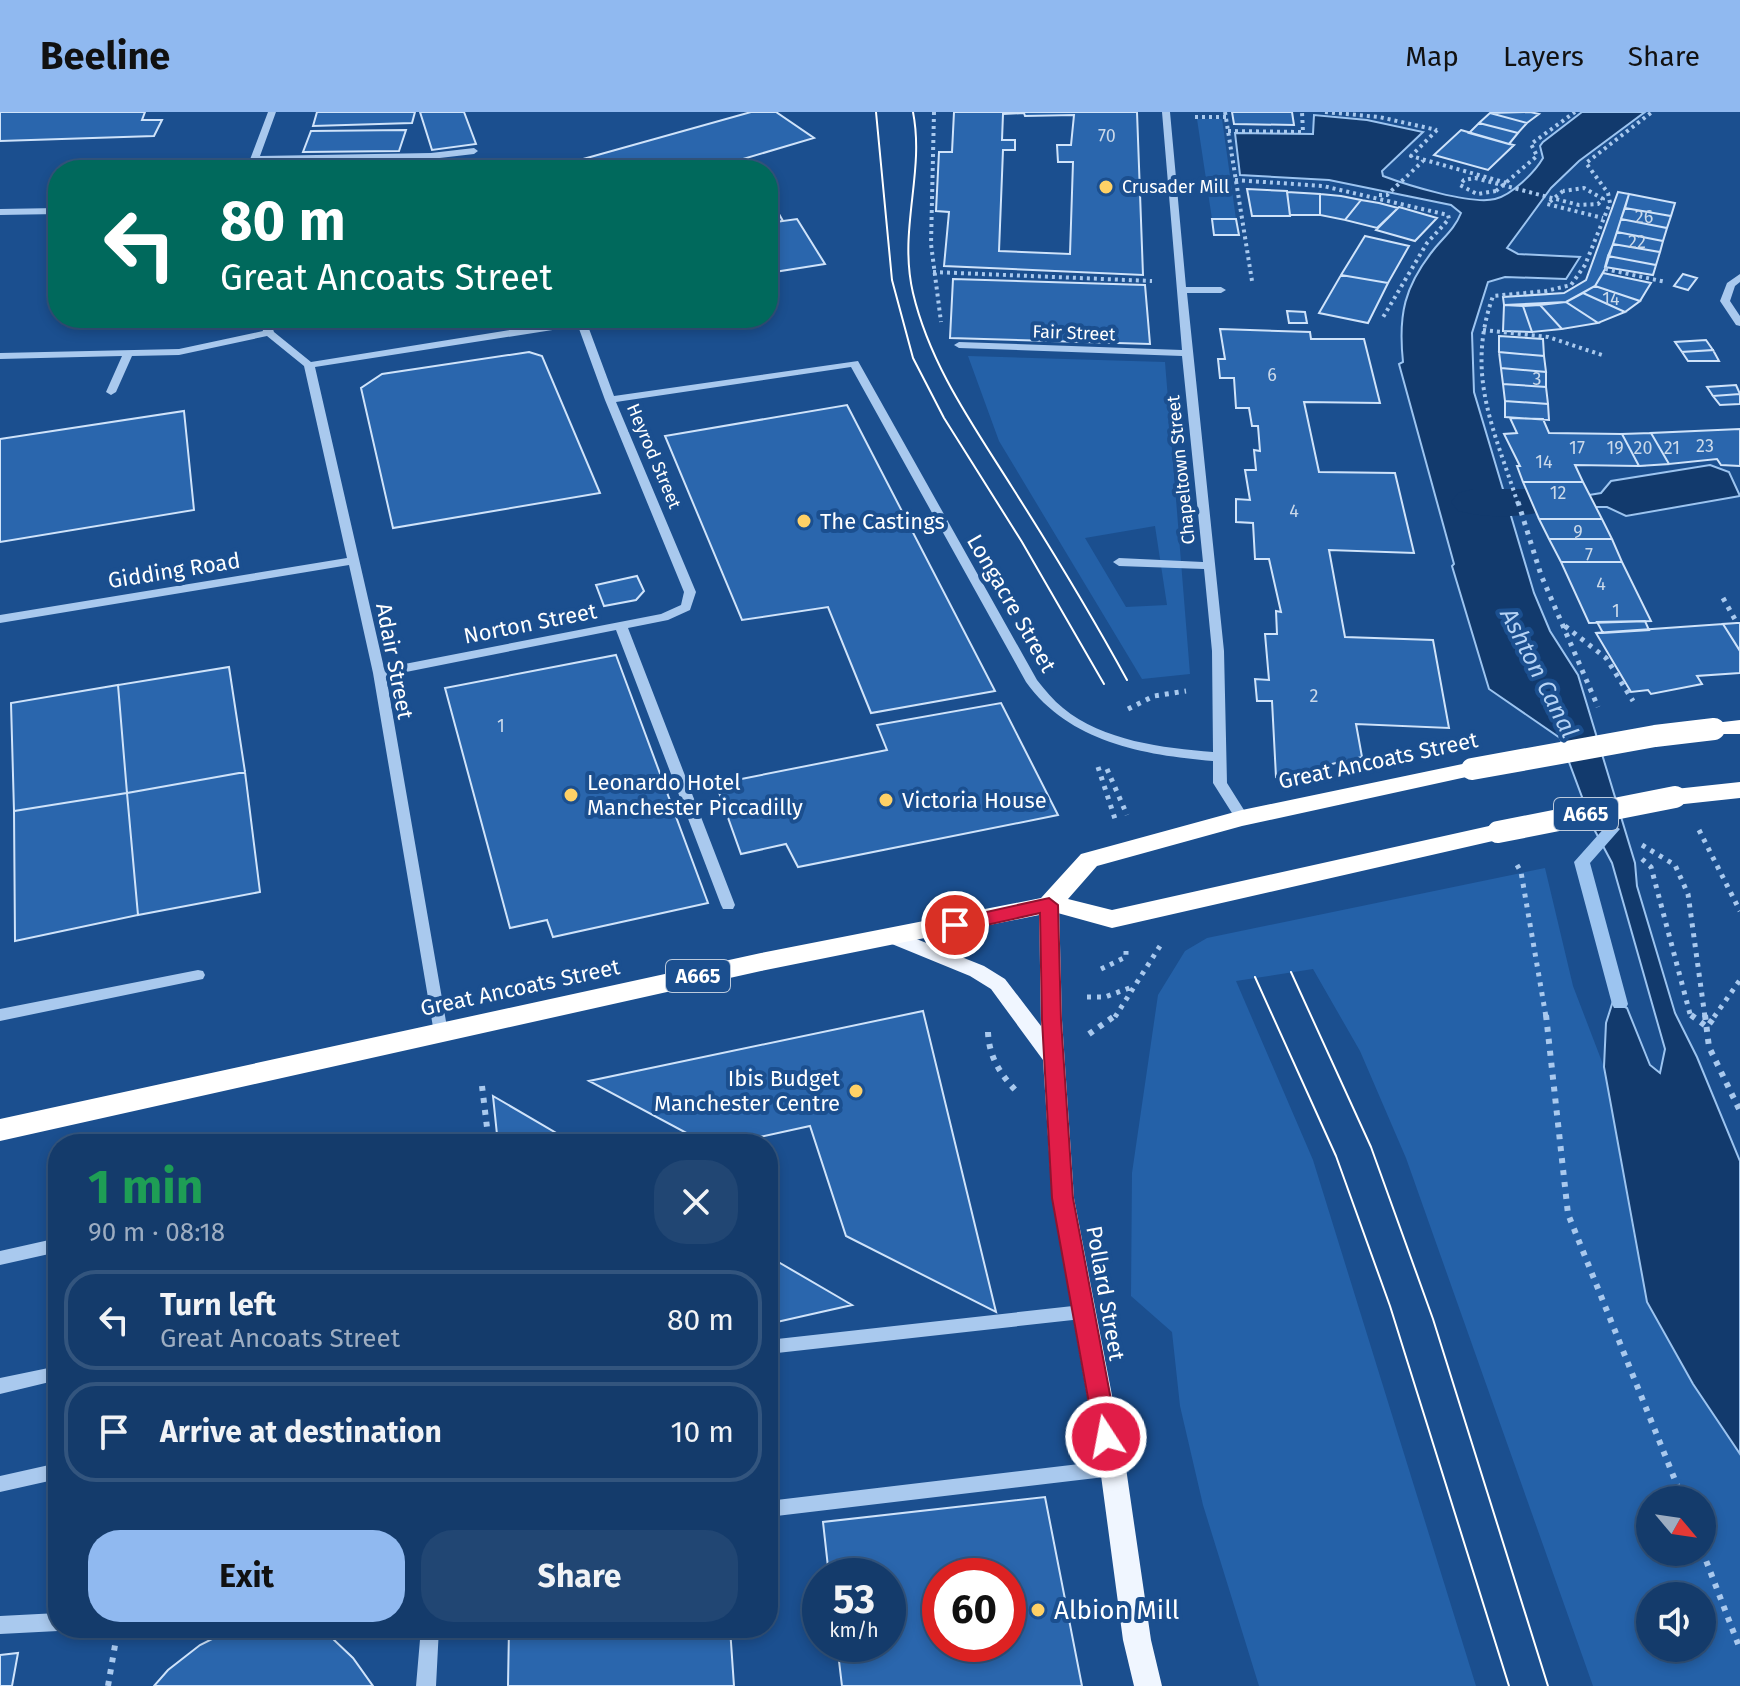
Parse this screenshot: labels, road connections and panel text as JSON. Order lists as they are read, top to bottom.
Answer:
{
  "streets": {
    "highway": ["Great Ancoats Street", "A665"],
    "main road": ["Pollard Street"],
    "street": [
      "Fair Street",
      "Heyrod Street",
      "Chapeltown Street",
      "Gidding Road",
      "Longacre Street",
      "Norton Street",
      "Adair Street"
    ]
  },
  "crossings": [
    ["Fair Street", "Chapeltown Street"],
    ["Heyrod Street", "Longacre Street"],
    ["Heyrod Street", "Norton Street"],
    ["Chapeltown Street", "Longacre Street"],
    ["Chapeltown Street", "Great Ancoats Street"],
    ["Gidding Road", "Adair Street"],
    ["Norton Street", "Adair Street"],
    ["Adair Street", "Great Ancoats Street"],
    ["Great Ancoats Street", "Pollard Street"]
  ],
  "water": ["Ashton Canal"],
  "places": [
    "Crusader Mill",
    "The Castings",
    "Leonardo Hotel Manchester Piccadilly",
    "Victoria House",
    "Ibis Budget Manchester Centre",
    "Albion Mill"
  ],
  "house_numbers": [
    "70",
    "26",
    "22",
    "14",
    "6",
    "3",
    "23",
    "17",
    "19",
    "20",
    "21",
    "14",
    "12",
    "4",
    "9",
    "7",
    "4",
    "1",
    "2",
    "1"
  ],
  "north": "bottom right",
  "page": {
    "header": "Beeline",
    "nav": ["Map", "Layers", "Share"],
    "turn": ["80 m", "Great Ancoats Street"],
    "heading": ["1 min", "90 m · 08:18"],
    "list": [
      {
        "name": "Turn left",
        "note": "Great Ancoats Street",
        "value": "80 m"
      },
      {
        "name": "Arrive at destination",
        "value": "10 m"
      }
    ],
    "buttons": ["Exit", "Share"],
    "speed": "53 km/h",
    "limit": "60"
  }
}
